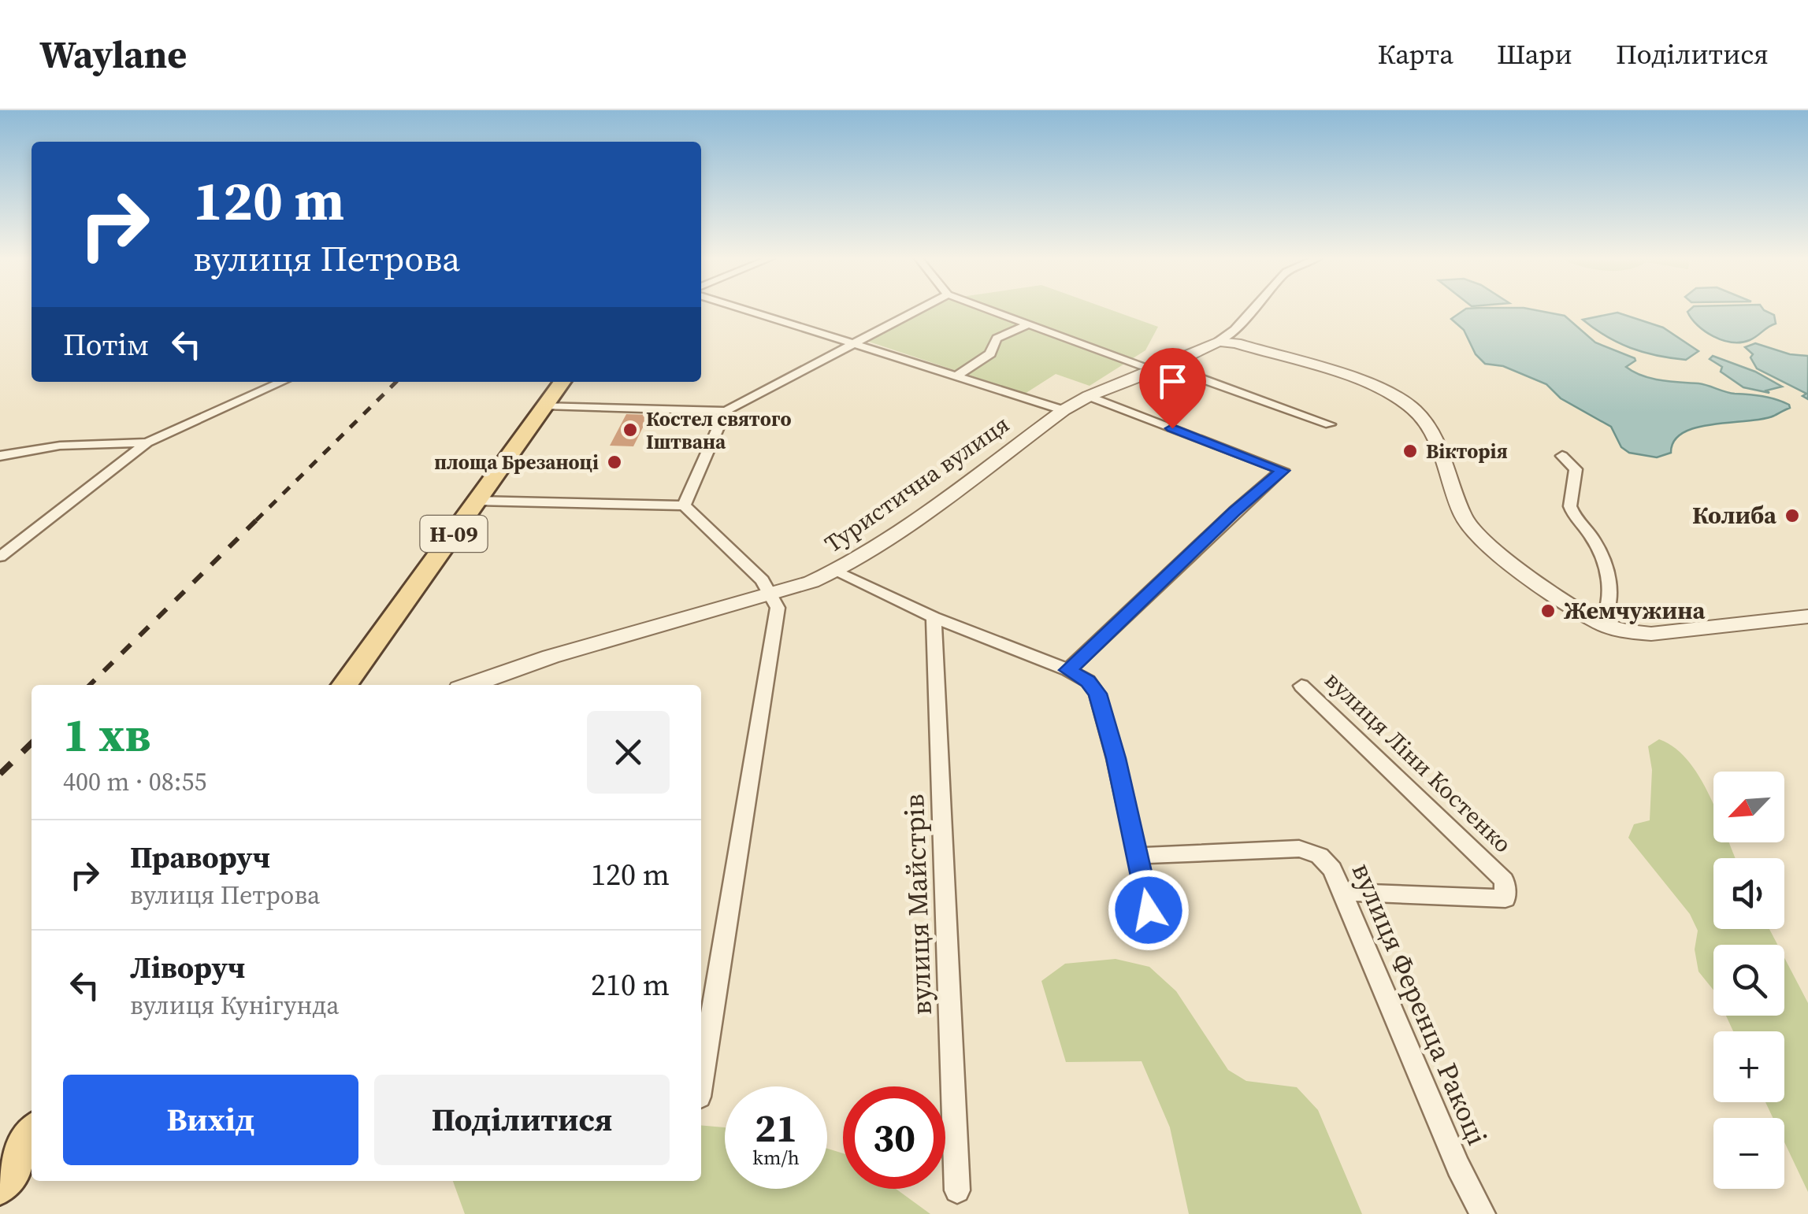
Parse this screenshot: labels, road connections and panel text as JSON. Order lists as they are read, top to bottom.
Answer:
{
  "streets": {
    "main road": ["Н-09"],
    "street": [
      "Туристична вулиця",
      "вулиця Ліни Костенко",
      "вулиця Майстрів",
      "вулиця Ференца Ракоці"
    ]
  },
  "crossings": [
    ["вулиця Ліни Костенко", "вулиця Ференца Ракоці"]
  ],
  "places": [
    "Костел святого Іштвана",
    "Вікторія",
    "площа Брезаноці",
    "Колиба",
    "Жемчужина"
  ],
  "north": "bottom left",
  "page": {
    "header": "Waylane",
    "nav": ["Карта", "Шари", "Поділитися"],
    "turn": ["120 m", "вулиця Петрова"],
    "then": "Потім",
    "heading": ["1 хв", "400 m · 08:55"],
    "map_buttons": ["+", "−"],
    "list": [
      {
        "name": "Праворуч",
        "note": "вулиця Петрова",
        "value": "120 m"
      },
      {
        "name": "Ліворуч",
        "note": "вулиця Кунігунда",
        "value": "210 m"
      }
    ],
    "buttons": ["Вихід", "Поділитися"],
    "speed": "21 km/h",
    "limit": "30"
  }
}
